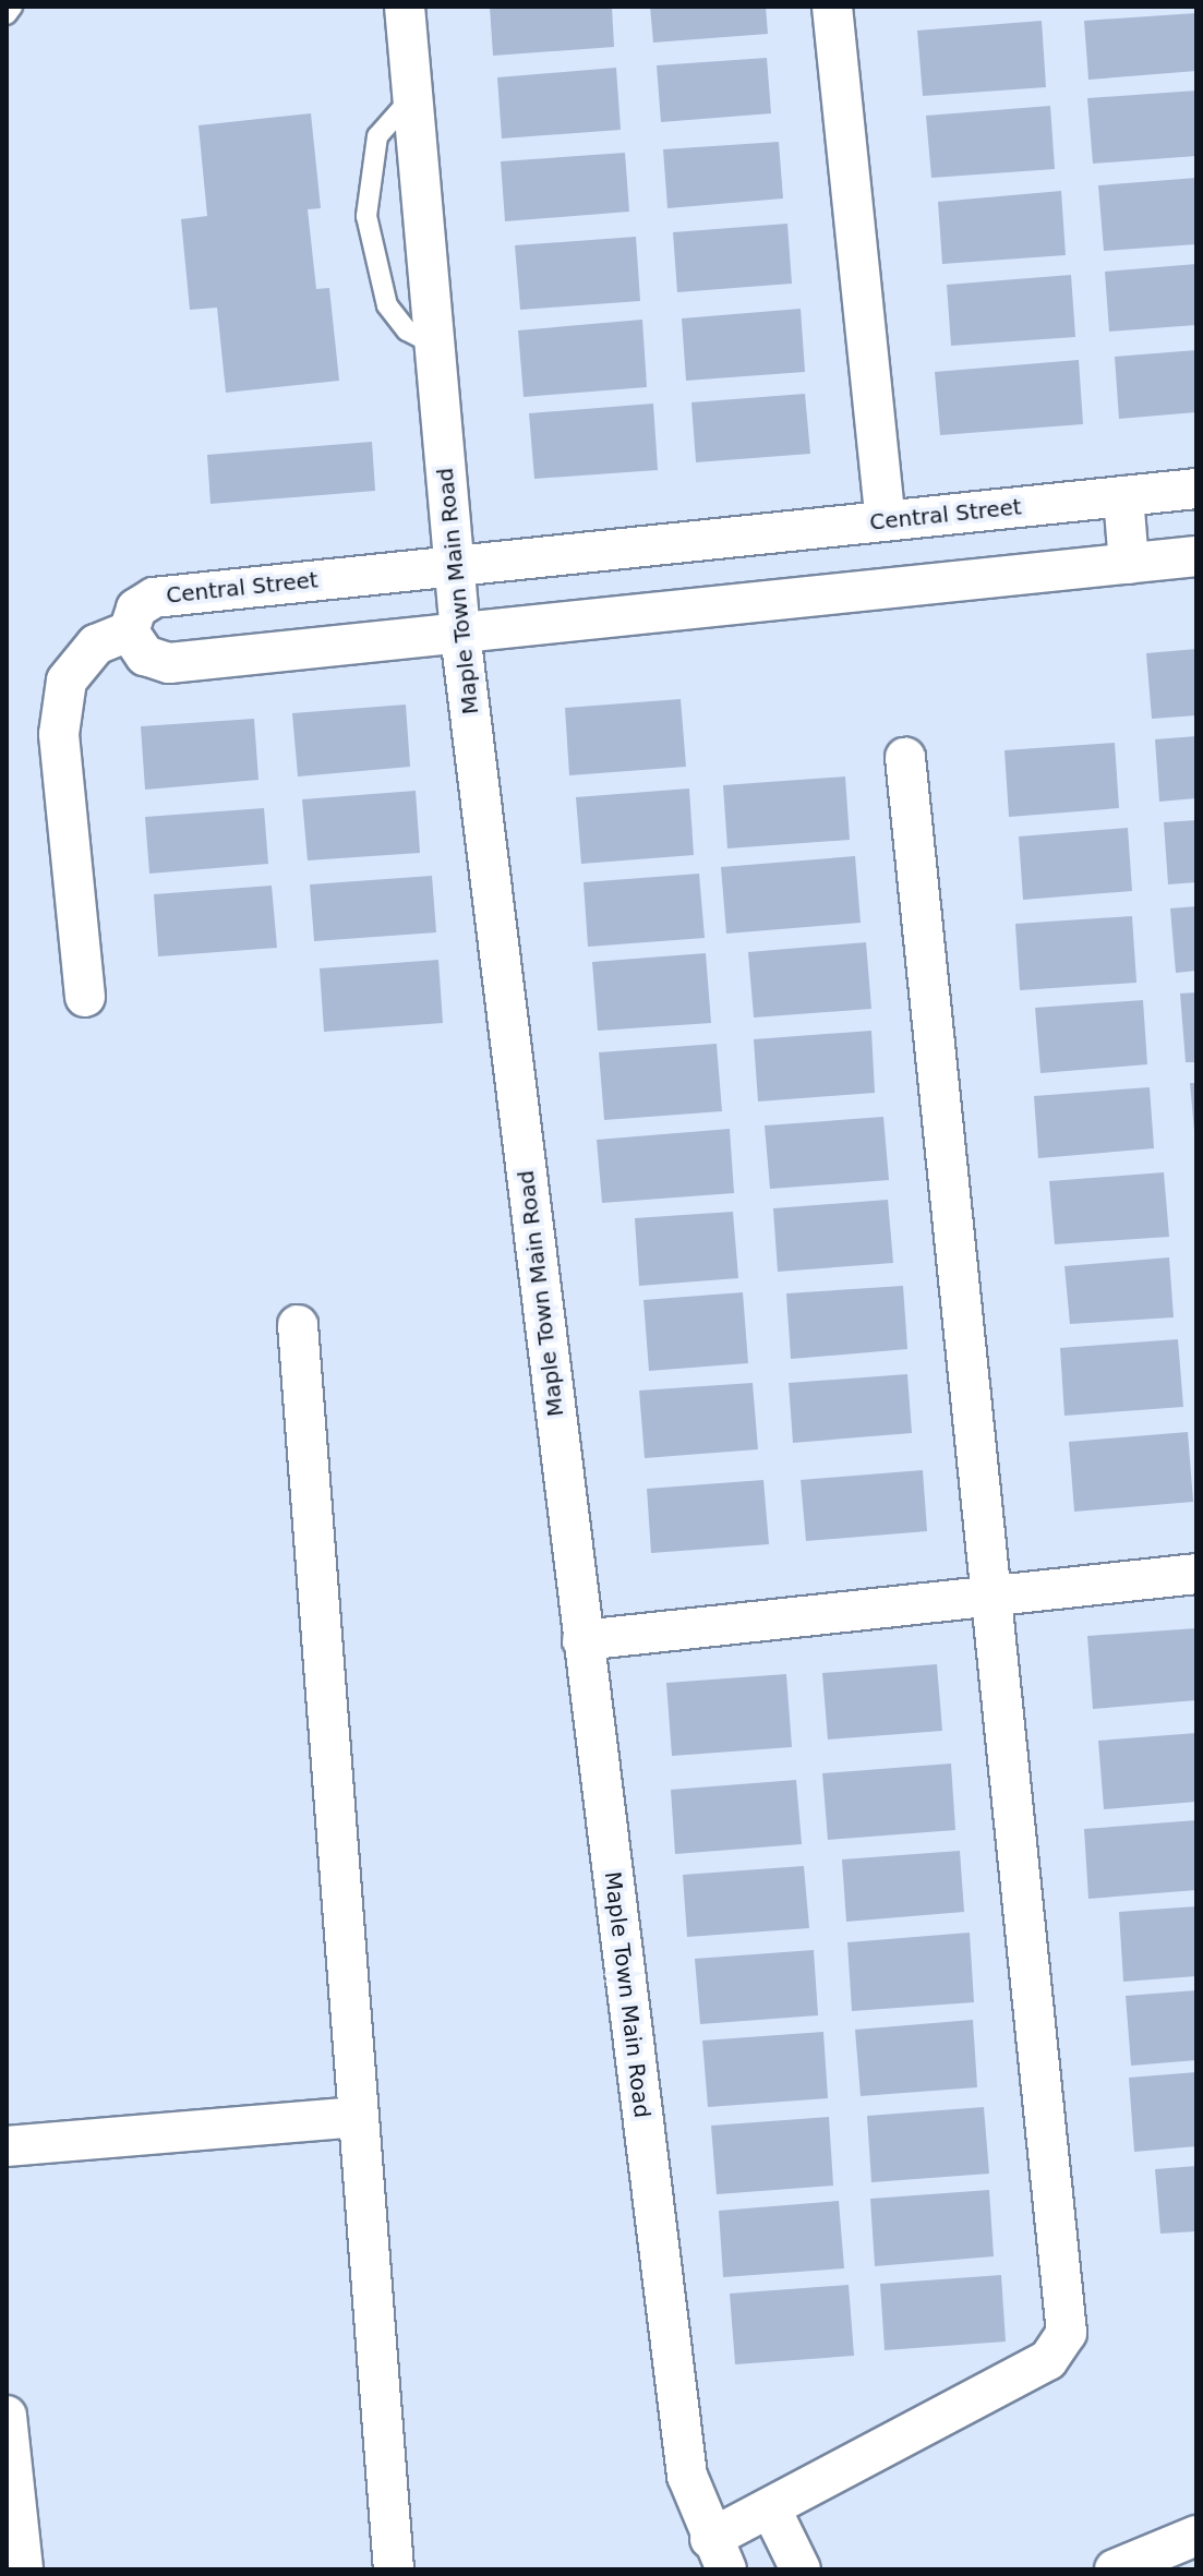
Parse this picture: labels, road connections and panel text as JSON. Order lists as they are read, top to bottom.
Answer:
{
  "streets": {
    "street": ["Central Street", "Maple Town Main Road"]
  },
  "crossings": [
    ["Central Street", "Maple Town Main Road"]
  ]
}
